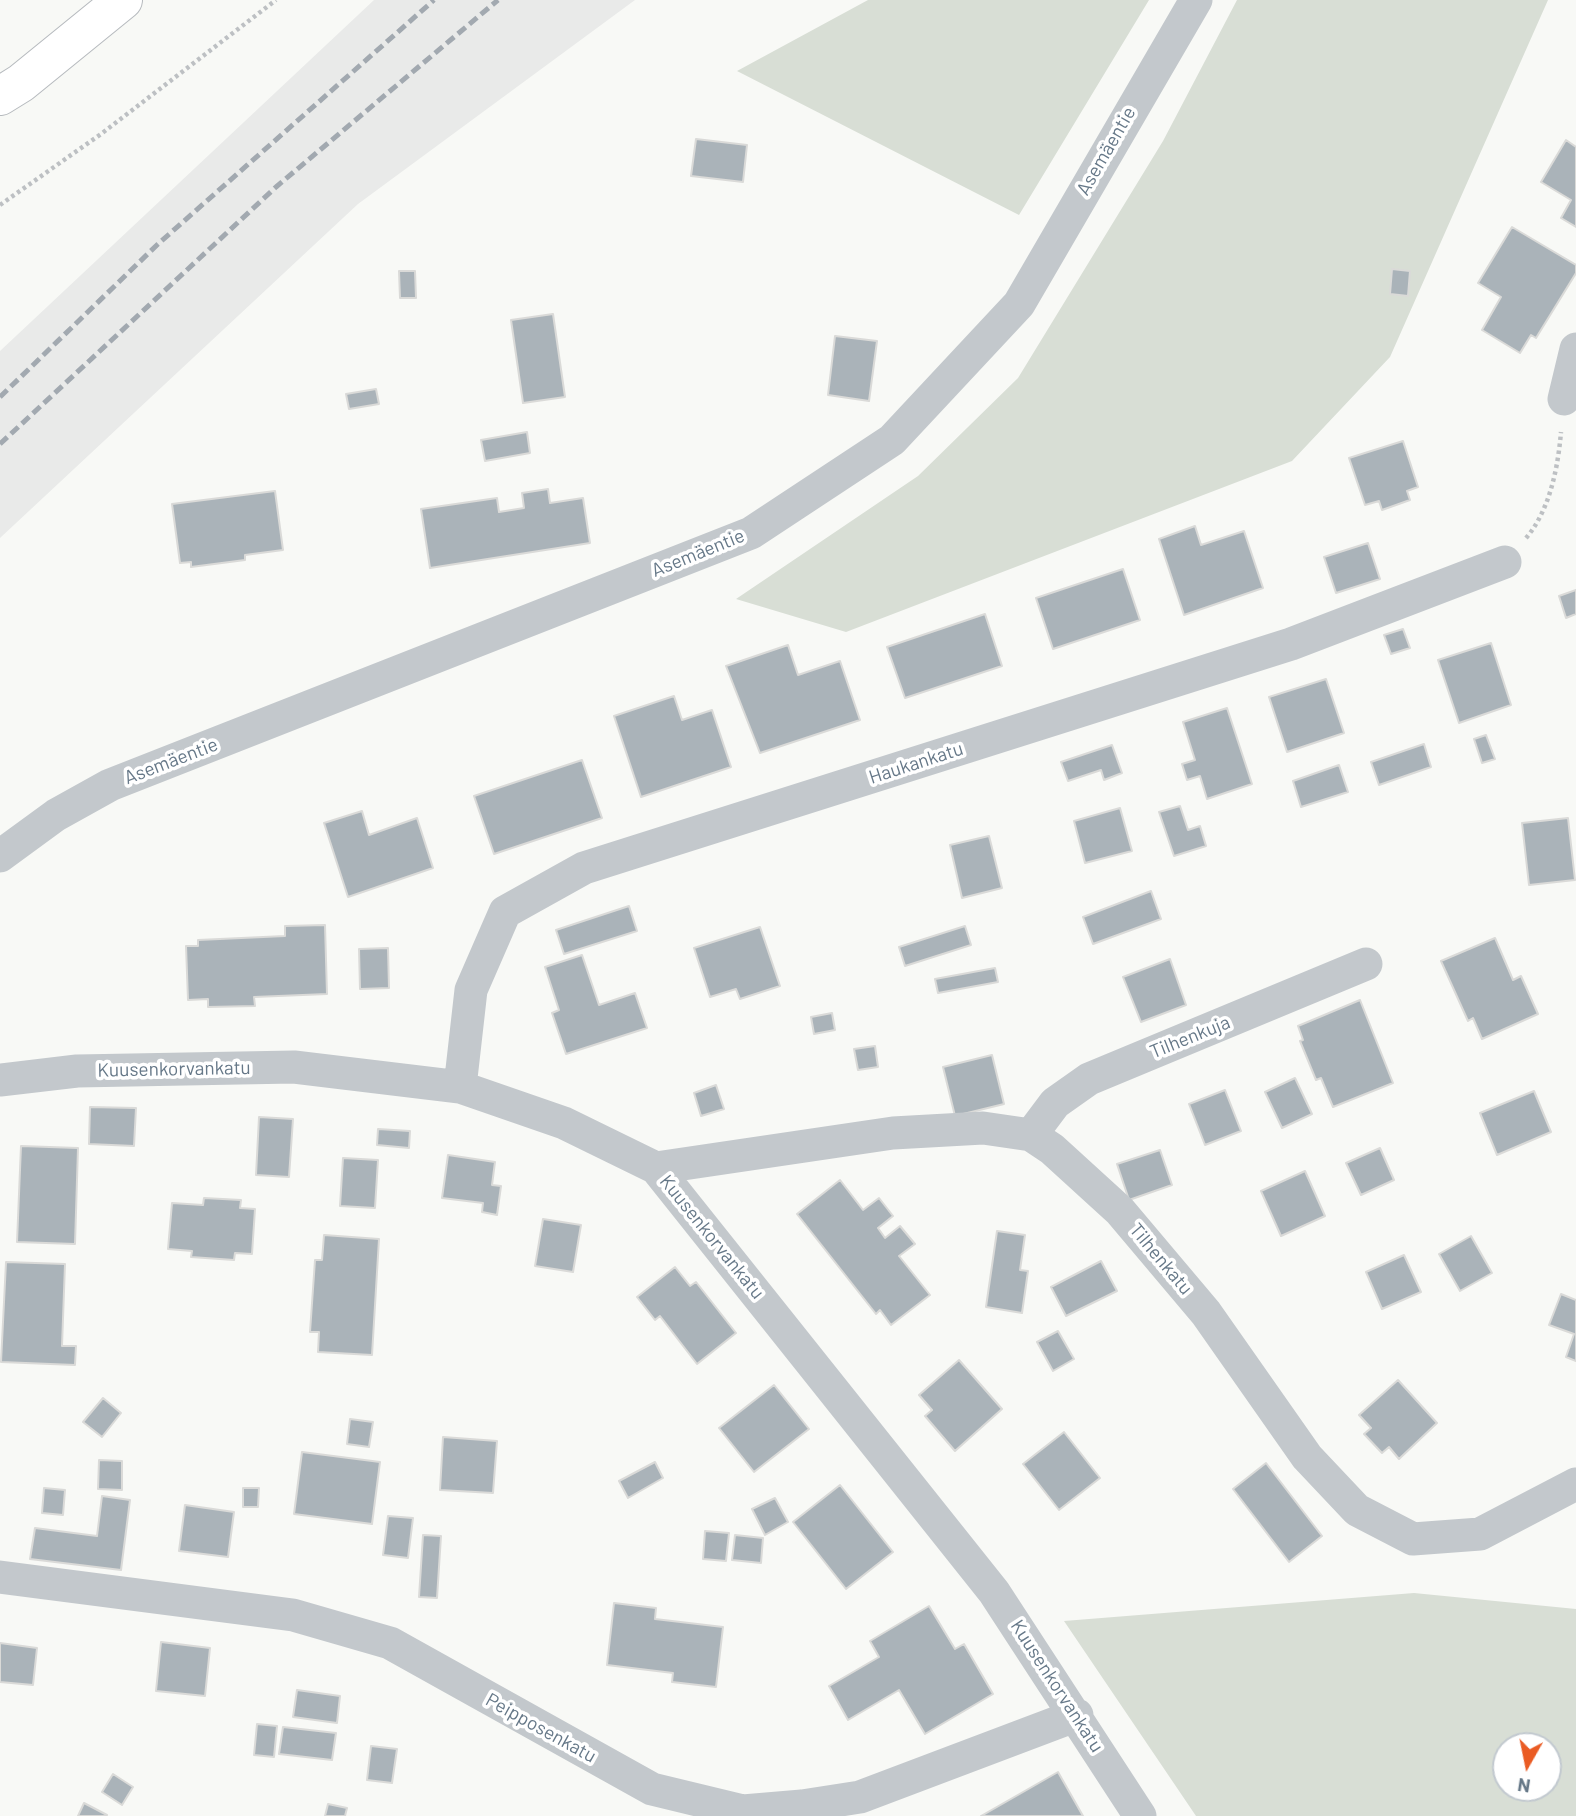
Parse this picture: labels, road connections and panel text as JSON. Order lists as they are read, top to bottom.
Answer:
{
  "streets": {
    "street": [
      "Asemäentie",
      "Haukankatu",
      "Tilhenkuja",
      "Kuusenkorvankatu",
      "Tilhenkatu",
      "Peipposenkatu"
    ]
  },
  "crossings": [
    ["Haukankatu", "Kuusenkorvankatu"],
    ["Tilhenkuja", "Tilhenkatu"],
    ["Kuusenkorvankatu", "Tilhenkatu"],
    ["Kuusenkorvankatu", "Peipposenkatu"]
  ],
  "north": "bottom"
}
